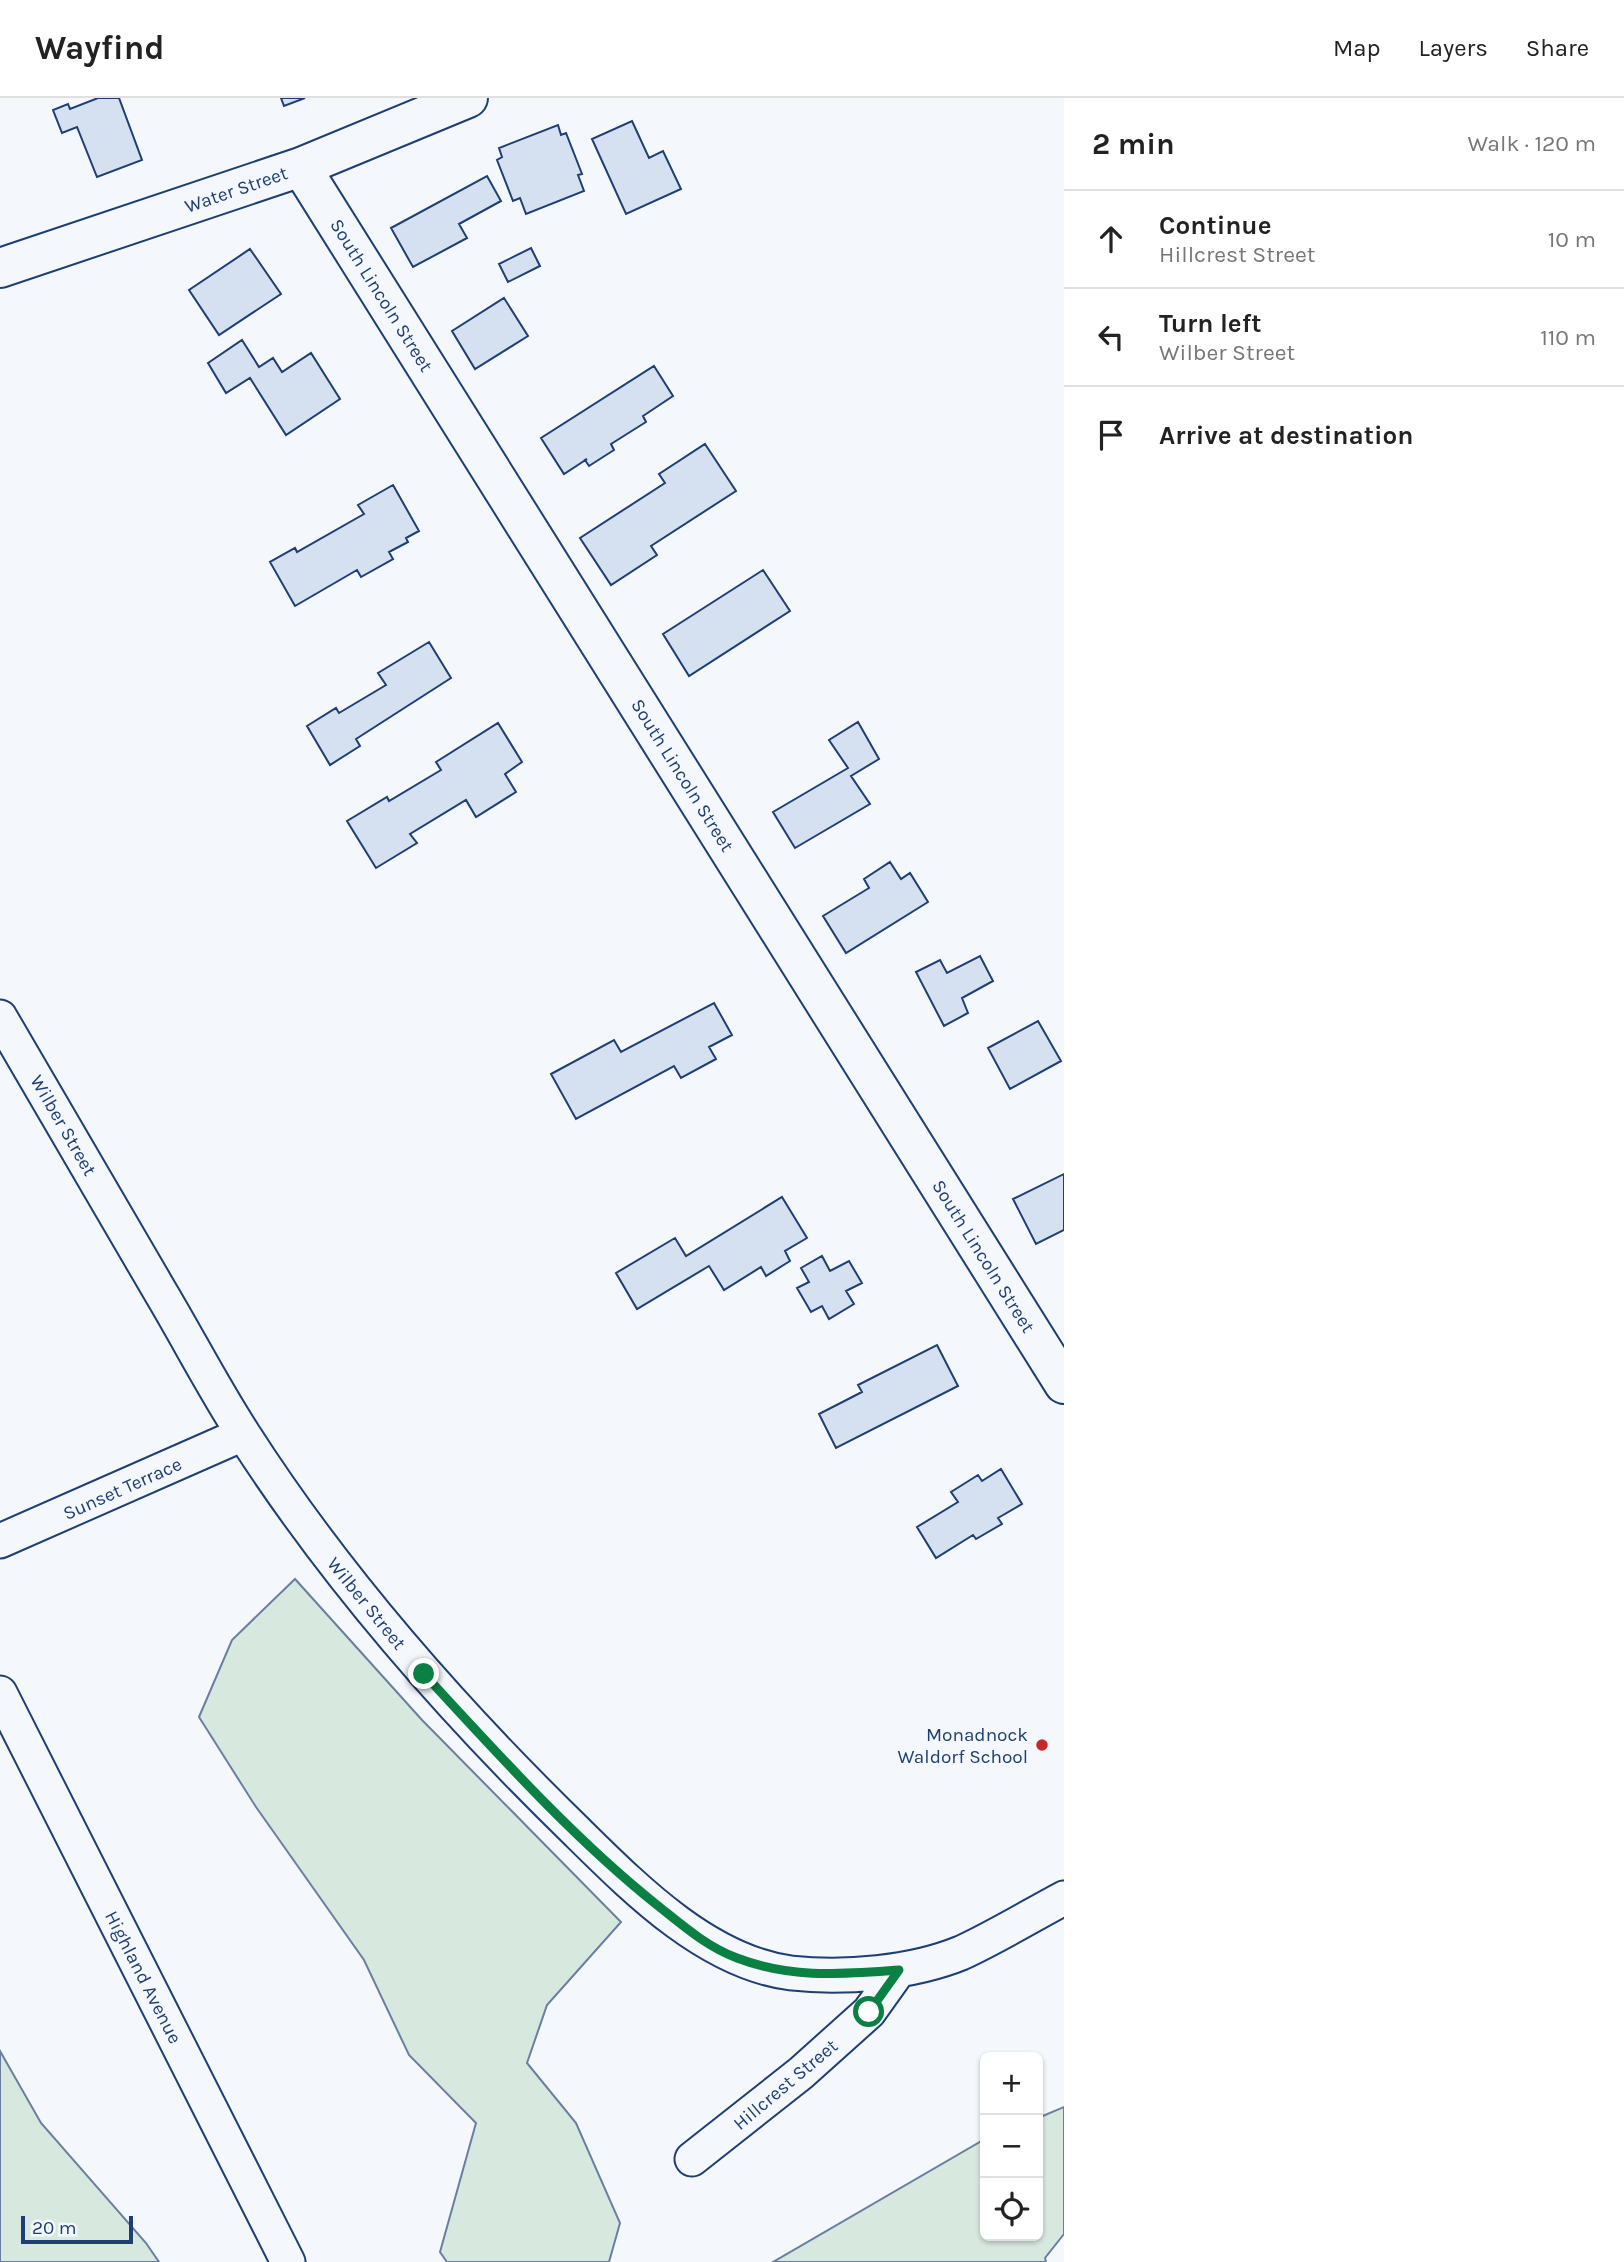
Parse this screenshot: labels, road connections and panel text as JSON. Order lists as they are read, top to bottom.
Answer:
{
  "streets": {
    "street": [
      "Water Street",
      "South Lincoln Street",
      "Wilber Street",
      "Sunset Terrace",
      "Highland Avenue",
      "Hillcrest Street"
    ]
  },
  "crossings": [
    ["Water Street", "South Lincoln Street"],
    ["Wilber Street", "Sunset Terrace"],
    ["Wilber Street", "Hillcrest Street"]
  ],
  "places": ["Monadnock Waldorf School"],
  "scale_bar": "20 m",
  "page": {
    "header": "Wayfind",
    "nav": ["Map", "Layers", "Share"],
    "heading": ["2 min", "Walk · 120 m"],
    "list": [
      ["Continue", "Hillcrest Street", "10 m"],
      ["Turn left", "Wilber Street", "110 m"],
      "Arrive at destination"
    ],
    "map_buttons": ["+", "−"],
    "scale": "20 m"
  }
}
